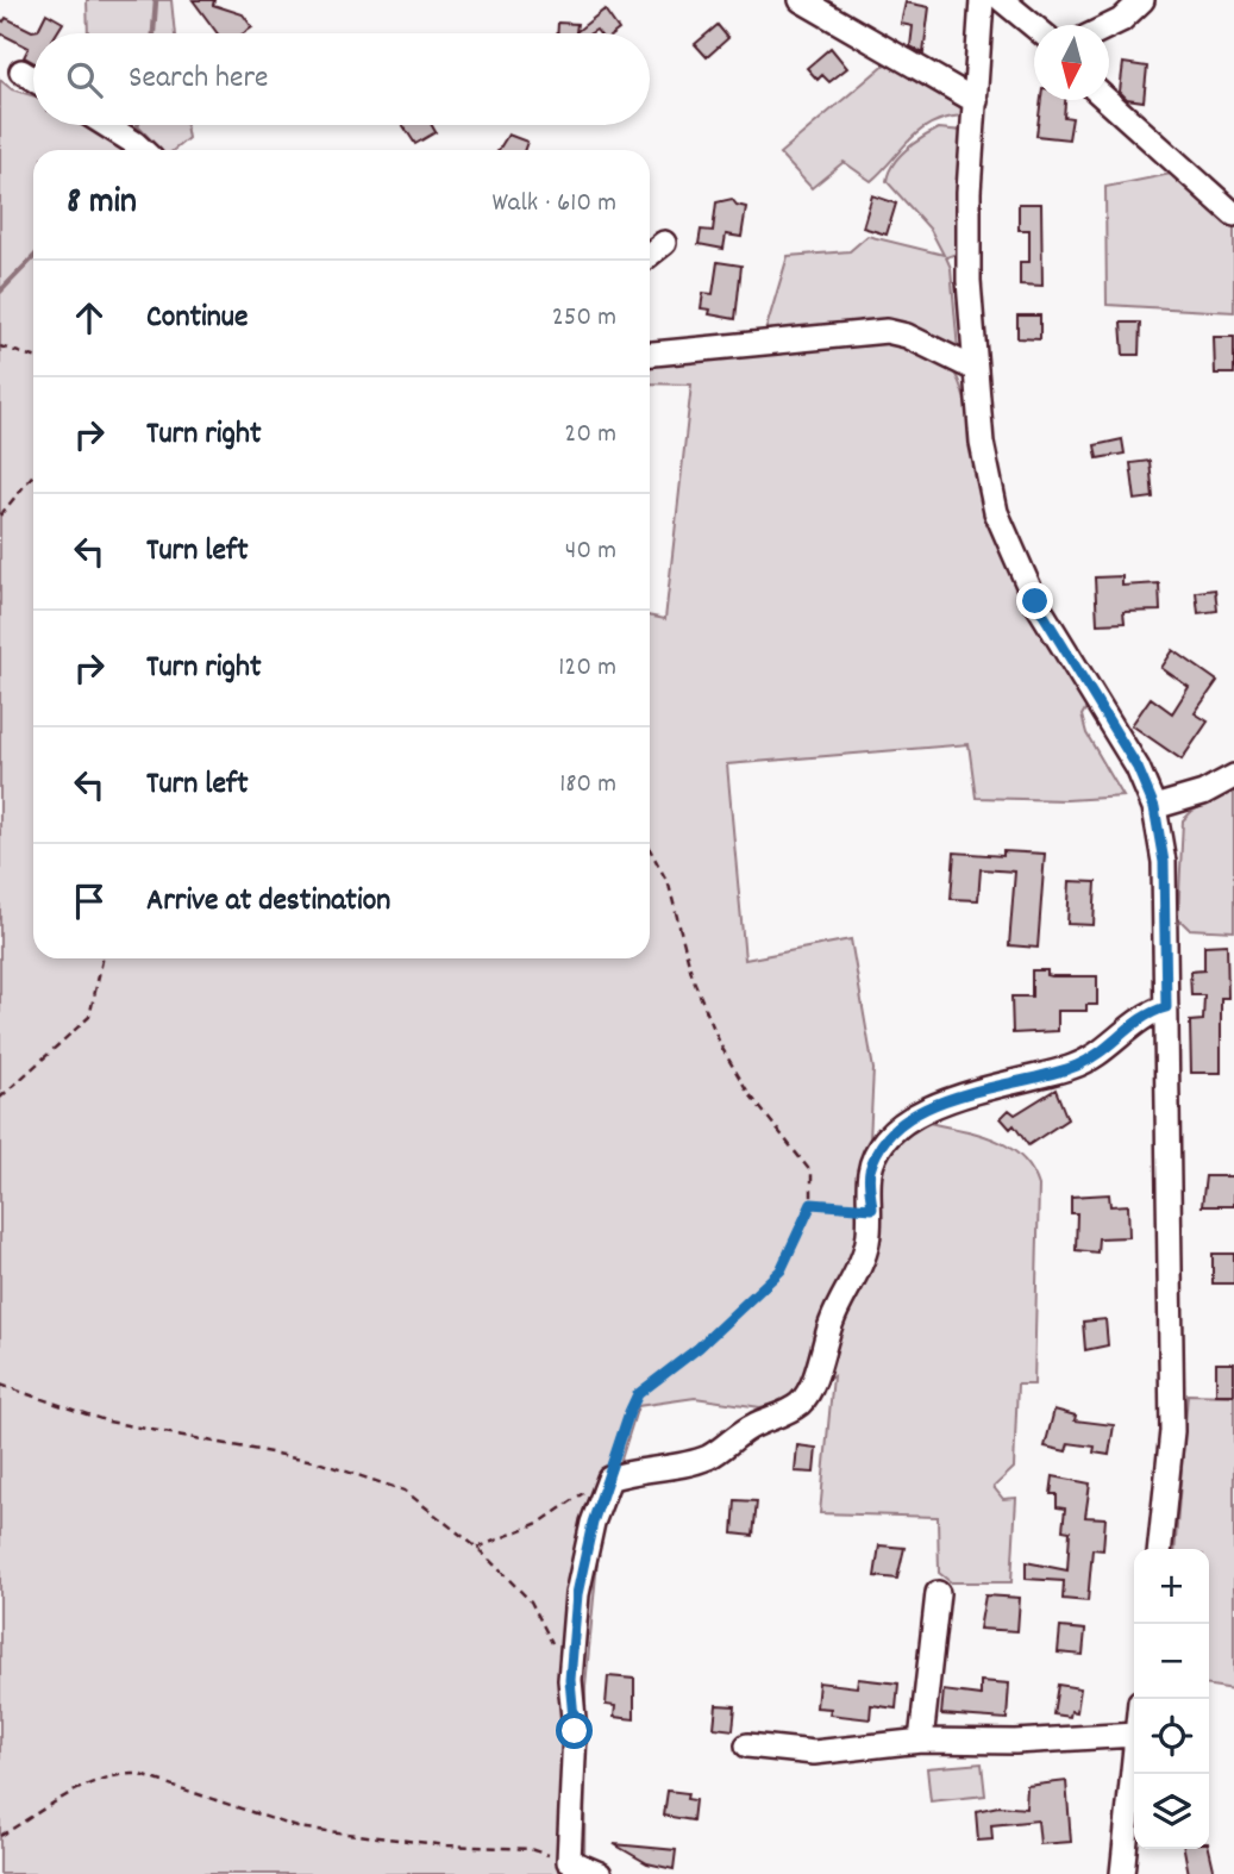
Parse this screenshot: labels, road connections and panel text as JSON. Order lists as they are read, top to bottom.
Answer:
{
  "north": "bottom",
  "page": {
    "search": "Search here",
    "heading": ["8 min", "Walk · 610 m"],
    "list": [
      ["Continue", "250 m"],
      ["Turn right", "20 m"],
      ["Turn left", "40 m"],
      ["Turn right", "120 m"],
      ["Turn left", "180 m"],
      "Arrive at destination"
    ],
    "map_buttons": ["+", "−"]
  }
}
